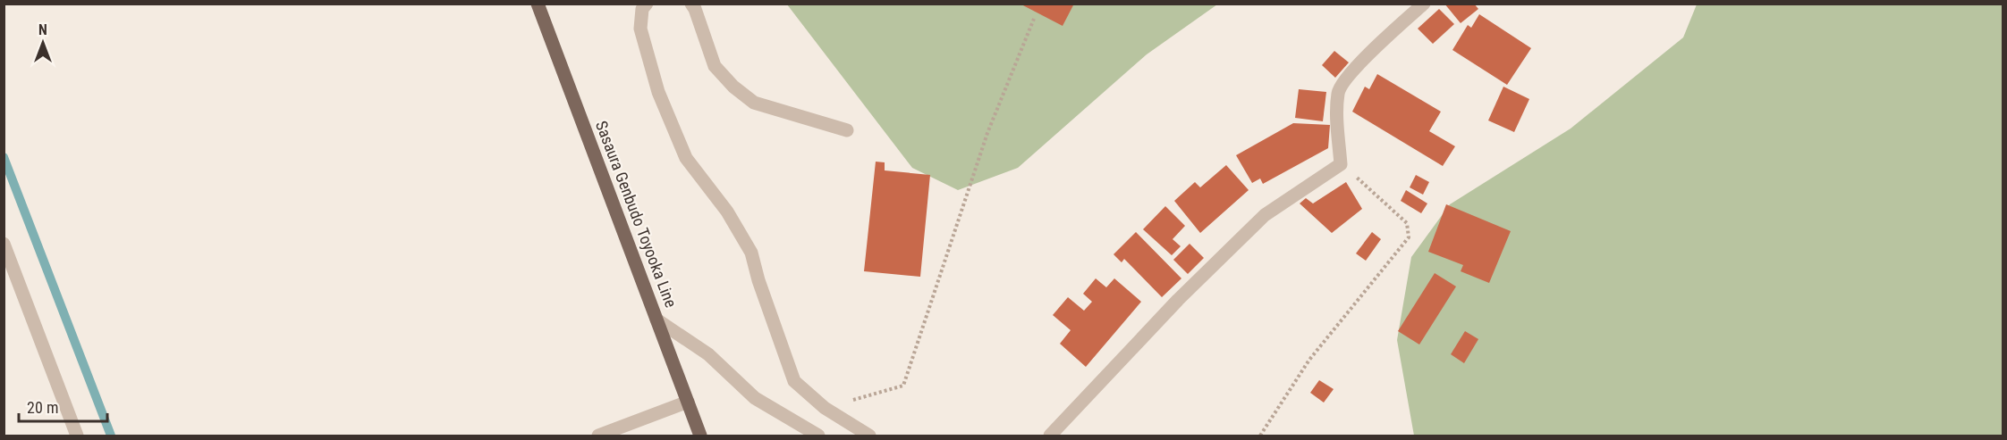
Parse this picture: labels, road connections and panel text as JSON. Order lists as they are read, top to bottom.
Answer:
{
  "streets": {
    "main road": ["Sasaura Genbudo Toyooka Line"]
  },
  "scale_bar": "20 m",
  "north": "top"
}
